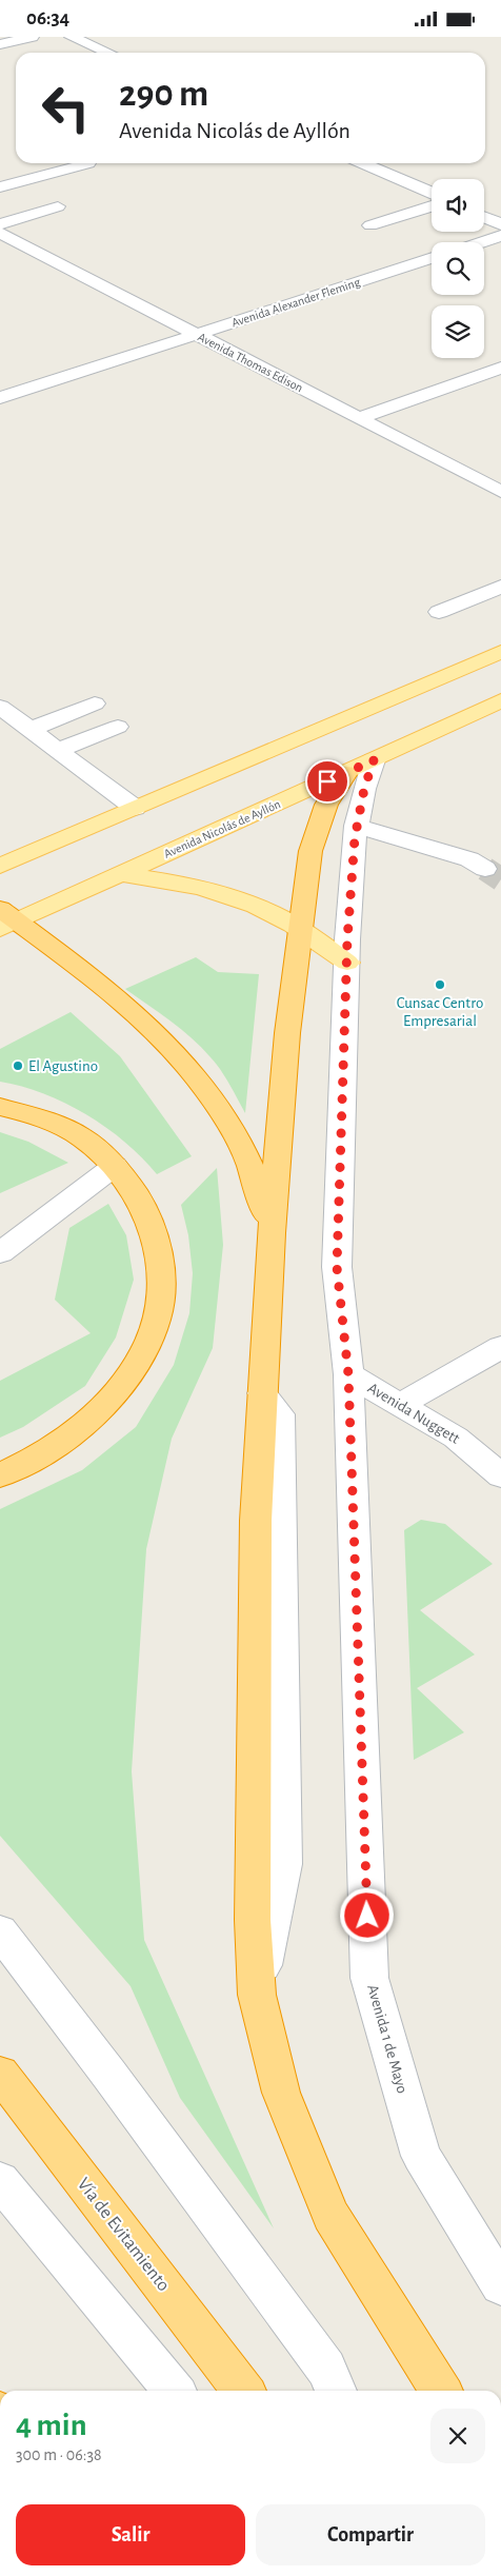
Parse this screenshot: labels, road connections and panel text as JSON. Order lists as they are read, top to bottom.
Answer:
{
  "streets": {
    "highway": ["Vía de Evitamiento"],
    "main road": ["Avenida Nicolás de Ayllón"],
    "street": [
      "Avenida Alexander Fleming",
      "Avenida Thomas Edison",
      "Avenida Nuggett",
      "Avenida 1 de Mayo"
    ]
  },
  "crossings": [
    ["Avenida Alexander Fleming", "Avenida Thomas Edison"],
    ["Avenida Nicolás de Ayllón", "Avenida 1 de Mayo"],
    ["Avenida Nuggett", "Avenida 1 de Mayo"]
  ],
  "places": ["Cunsac Centro Empresarial", "El Agustino"],
  "page": {
    "status": "06:34",
    "turn": ["290 m", "Avenida Nicolás de Ayllón"],
    "heading": ["4 min", "300 m · 06:38"],
    "buttons": ["Salir", "Compartir"]
  }
}
